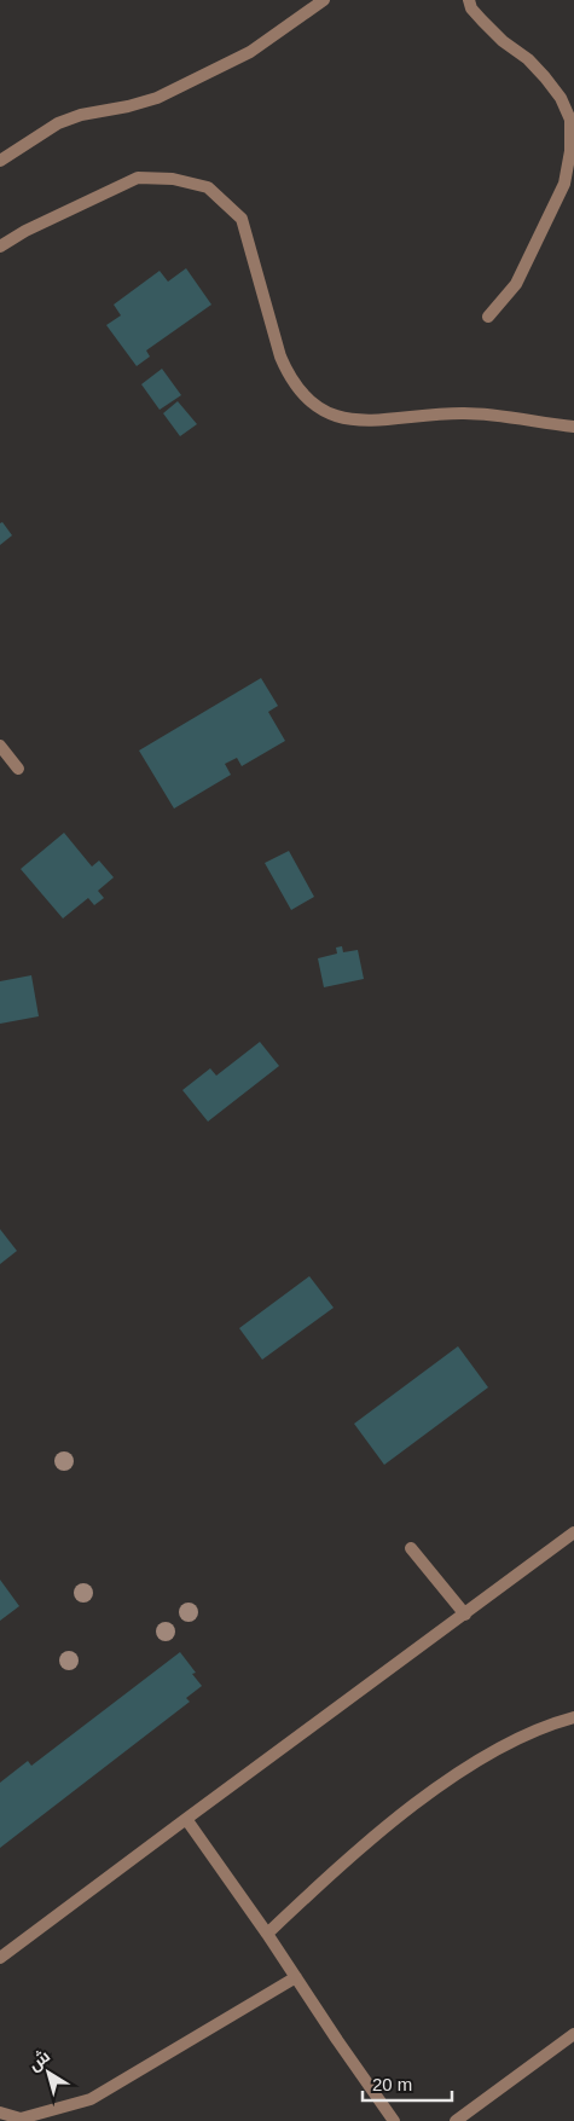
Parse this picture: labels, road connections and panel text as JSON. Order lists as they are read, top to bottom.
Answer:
{
  "scale_bar": "20 m",
  "north": "top left"
}
